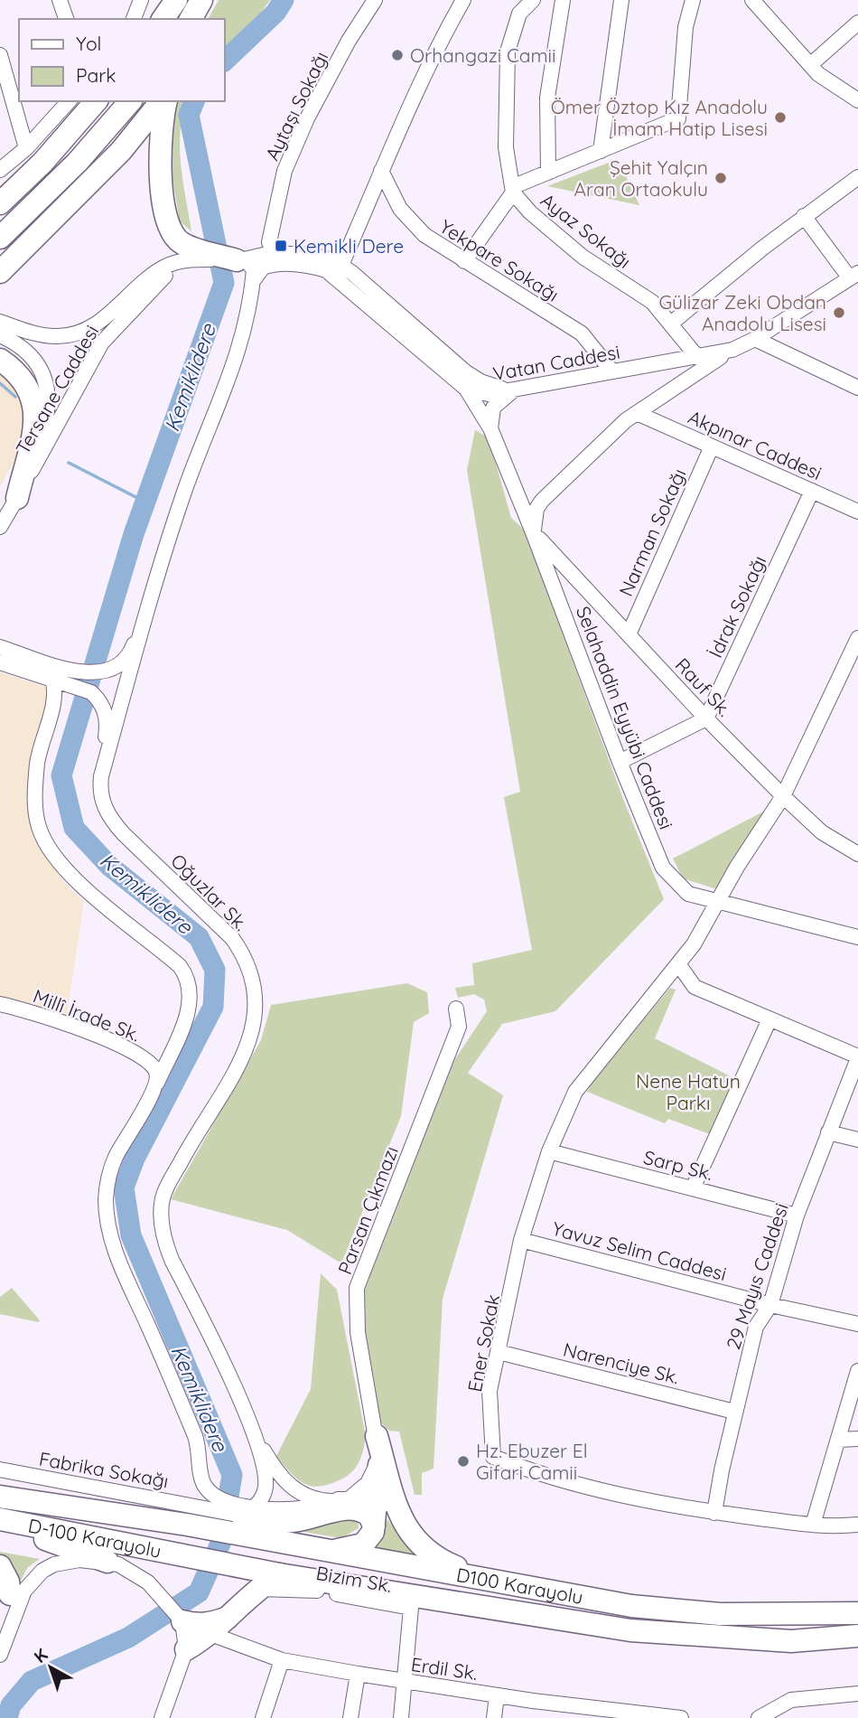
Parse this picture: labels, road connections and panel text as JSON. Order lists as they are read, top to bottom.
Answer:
{
  "streets": {
    "highway": ["D-100 Karayolu", "D100 Karayolu"],
    "street": [
      "Aytaşı Sokağı",
      "Ayaz Sokağı",
      "Yekpare Sokağı",
      "Vatan Caddesi",
      "Tersane Caddesi",
      "Akpınar Caddesi",
      "Narman Sokağı",
      "İdrak Sokağı",
      "Rauf Sk.",
      "Selahaddin Eyyübi Caddesi",
      "Oğuzlar Sk.",
      "Millî İrade Sk.",
      "Sarp Sk.",
      "Parsan Çıkmazı",
      "Yavuz Selim Caddesi",
      "29 Mayıs Caddesi",
      "Ener Sokak",
      "Narenciye Sk.",
      "Fabrika Sokağı",
      "Bizim Sk.",
      "Erdil Sk."
    ]
  },
  "crossings": [
    ["Ayaz Sokağı", "Vatan Caddesi"],
    ["Yekpare Sokağı", "Vatan Caddesi"],
    ["Vatan Caddesi", "Selahaddin Eyyübi Caddesi"],
    ["Akpınar Caddesi", "Narman Sokağı"],
    ["Akpınar Caddesi", "İdrak Sokağı"],
    ["Narman Sokağı", "Rauf Sk."],
    ["İdrak Sokağı", "Rauf Sk."],
    ["Rauf Sk.", "Selahaddin Eyyübi Caddesi"],
    ["Rauf Sk.", "Ener Sokak"],
    ["Selahaddin Eyyübi Caddesi", "Ener Sokak"],
    ["Oğuzlar Sk.", "Fabrika Sokağı"],
    ["Sarp Sk.", "29 Mayıs Caddesi"],
    ["Sarp Sk.", "Ener Sokak"],
    ["Yavuz Selim Caddesi", "29 Mayıs Caddesi"],
    ["Yavuz Selim Caddesi", "Ener Sokak"],
    ["29 Mayıs Caddesi", "Ener Sokak"],
    ["29 Mayıs Caddesi", "Narenciye Sk."],
    ["Ener Sokak", "Narenciye Sk."],
    ["Fabrika Sokağı", "D-100 Karayolu"],
    ["Fabrika Sokağı", "D100 Karayolu"],
    ["D-100 Karayolu", "D100 Karayolu"],
    ["Bizim Sk.", "D100 Karayolu"],
    ["Bizim Sk.", "Erdil Sk."]
  ],
  "water": ["Kemiklidere"],
  "parks": ["Nene Hatun Parkı"],
  "places": {
    "other": [
      "Orhangazi Camii",
      "Ömer Öztop Kız Anadolu İmam Hatip Lisesi",
      "Şehit Yalçın Aran Ortaokulu",
      "Gülizar Zeki Obdan Anadolu Lisesi",
      "Hz. Ebuzer El Gifari Camii"
    ],
    "transit": ["Kemikli Dere"]
  },
  "legend": ["Yol", "Park"],
  "north": "top left"
}
